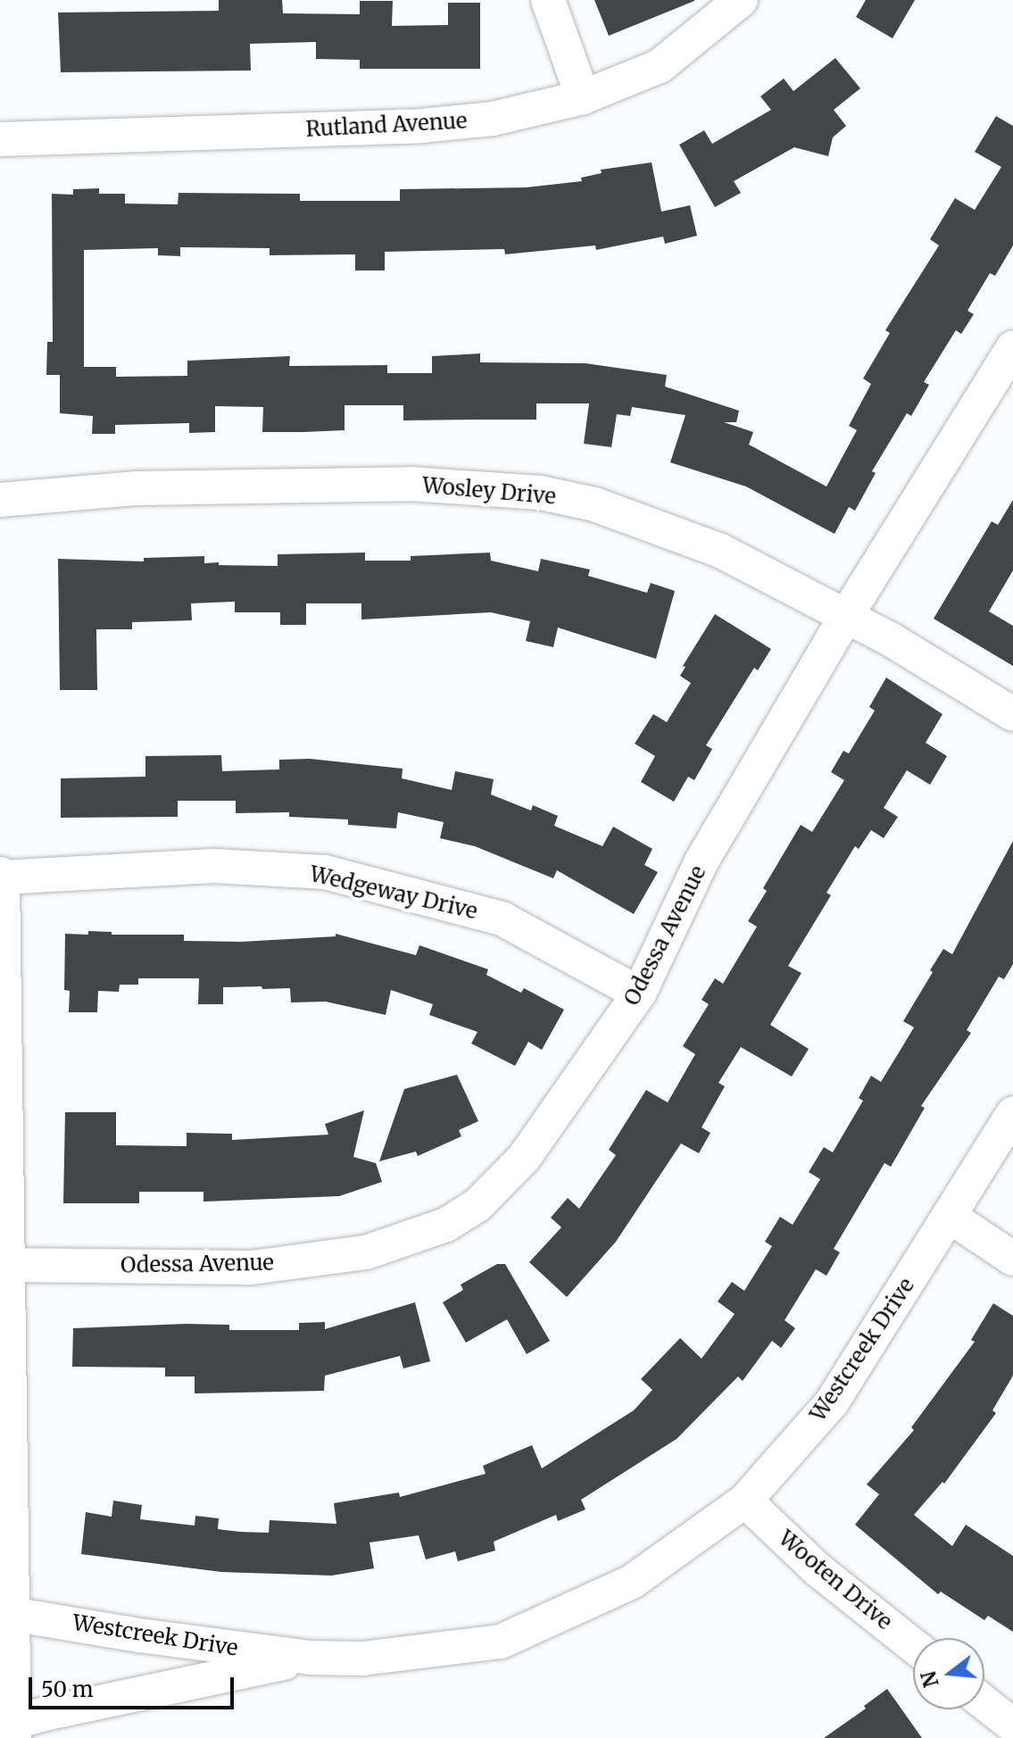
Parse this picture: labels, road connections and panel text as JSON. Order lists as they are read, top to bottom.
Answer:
{
  "streets": {
    "street": [
      "Rutland Avenue",
      "Wosley Drive",
      "Wedgeway Drive",
      "Odessa Avenue",
      "Westcreek Drive",
      "Wooten Drive"
    ]
  },
  "crossings": [
    ["Wosley Drive", "Odessa Avenue"],
    ["Wedgeway Drive", "Odessa Avenue"],
    ["Westcreek Drive", "Wooten Drive"]
  ],
  "scale_bar": "50 m",
  "north": "left"
}
